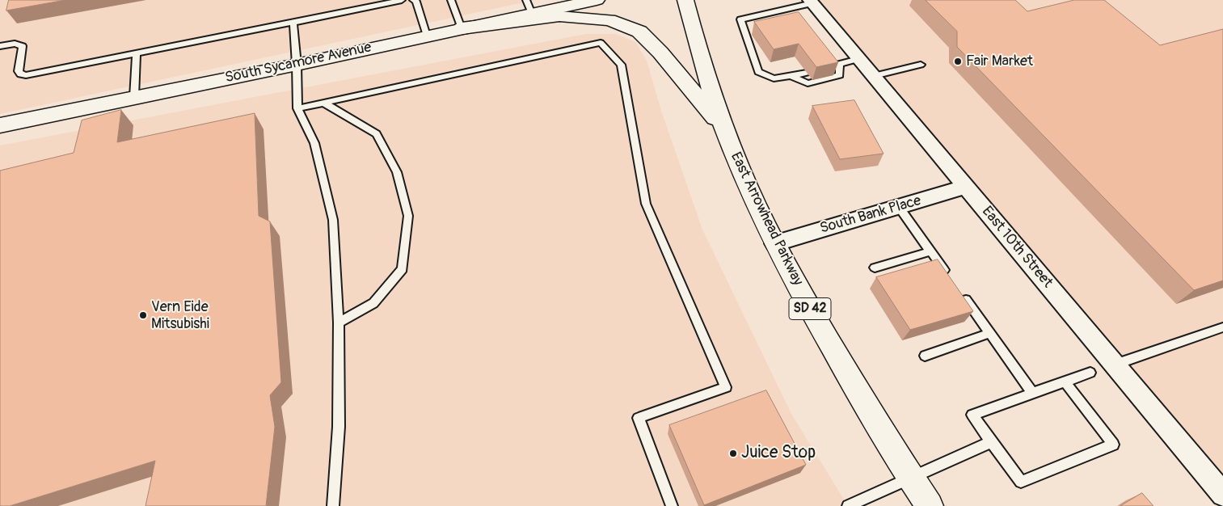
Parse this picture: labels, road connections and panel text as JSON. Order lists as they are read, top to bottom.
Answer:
{
  "streets": {
    "main road": ["South Sycamore Avenue", "East Arrowhead Parkway", "SD 42"],
    "street": ["South Bank Place", "East 10th Street"]
  },
  "crossings": [
    ["South Bank Place", "East Arrowhead Parkway"],
    ["South Bank Place", "East 10th Street"]
  ],
  "places": ["Fair Market", "Vern Eide Mitsubishi", "Juice Stop"]
}
